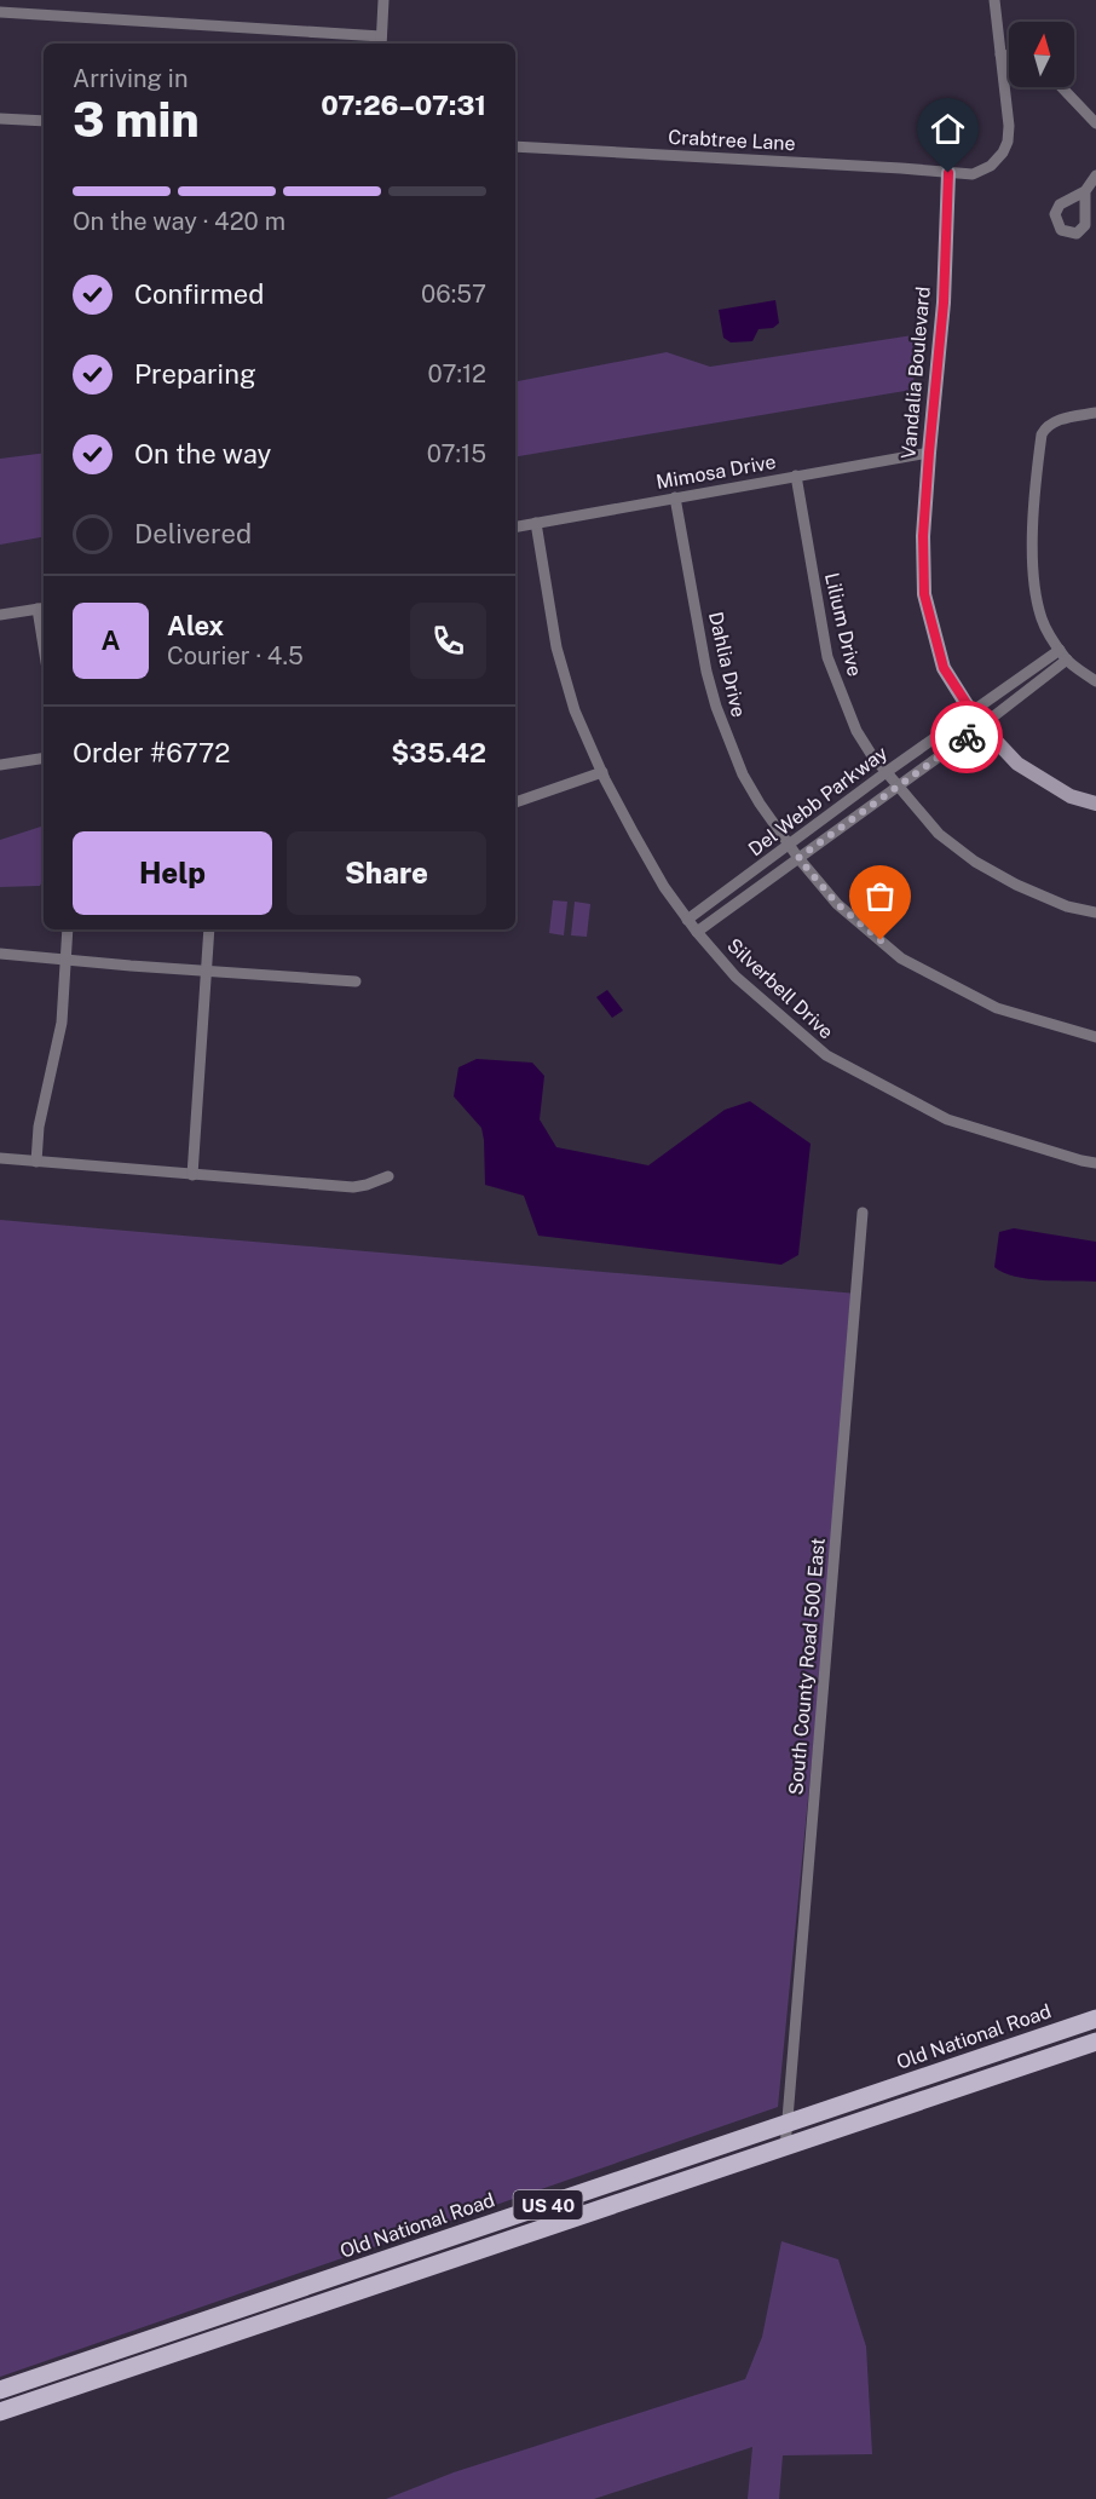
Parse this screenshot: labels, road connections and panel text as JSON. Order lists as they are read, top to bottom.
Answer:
{
  "streets": {
    "main road": ["Old National Road", "US 40"],
    "street": [
      "Crabtree Lane",
      "Vandalia Boulevard",
      "Mimosa Drive",
      "Lilium Drive",
      "Dahlia Drive",
      "Del Webb Parkway",
      "Silverbell Drive",
      "South County Road 500 East"
    ]
  },
  "crossings": [
    ["Crabtree Lane", "Vandalia Boulevard"],
    ["Vandalia Boulevard", "Mimosa Drive"],
    ["Vandalia Boulevard", "Del Webb Parkway"],
    ["Mimosa Drive", "Lilium Drive"],
    ["Mimosa Drive", "Dahlia Drive"],
    ["Mimosa Drive", "Silverbell Drive"],
    ["Lilium Drive", "Del Webb Parkway"],
    ["Dahlia Drive", "Del Webb Parkway"],
    ["Del Webb Parkway", "Silverbell Drive"],
    ["South County Road 500 East", "Old National Road"],
    ["South County Road 500 East", "US 40"]
  ],
  "north": "top",
  "page": {
    "heading": ["3 min", "Arriving in", "07:26–07:31"],
    "panel": [
      "Alex",
      "Courier · 4.5",
      "Order #6772",
      "$35.42"
    ],
    "bar": "On the way · 420 m",
    "list": [
      ["Confirmed", "06:57"],
      ["Preparing", "07:12"],
      ["On the way", "07:15"],
      "Delivered"
    ],
    "round": "A",
    "buttons": ["Help", "Share"]
  }
}
